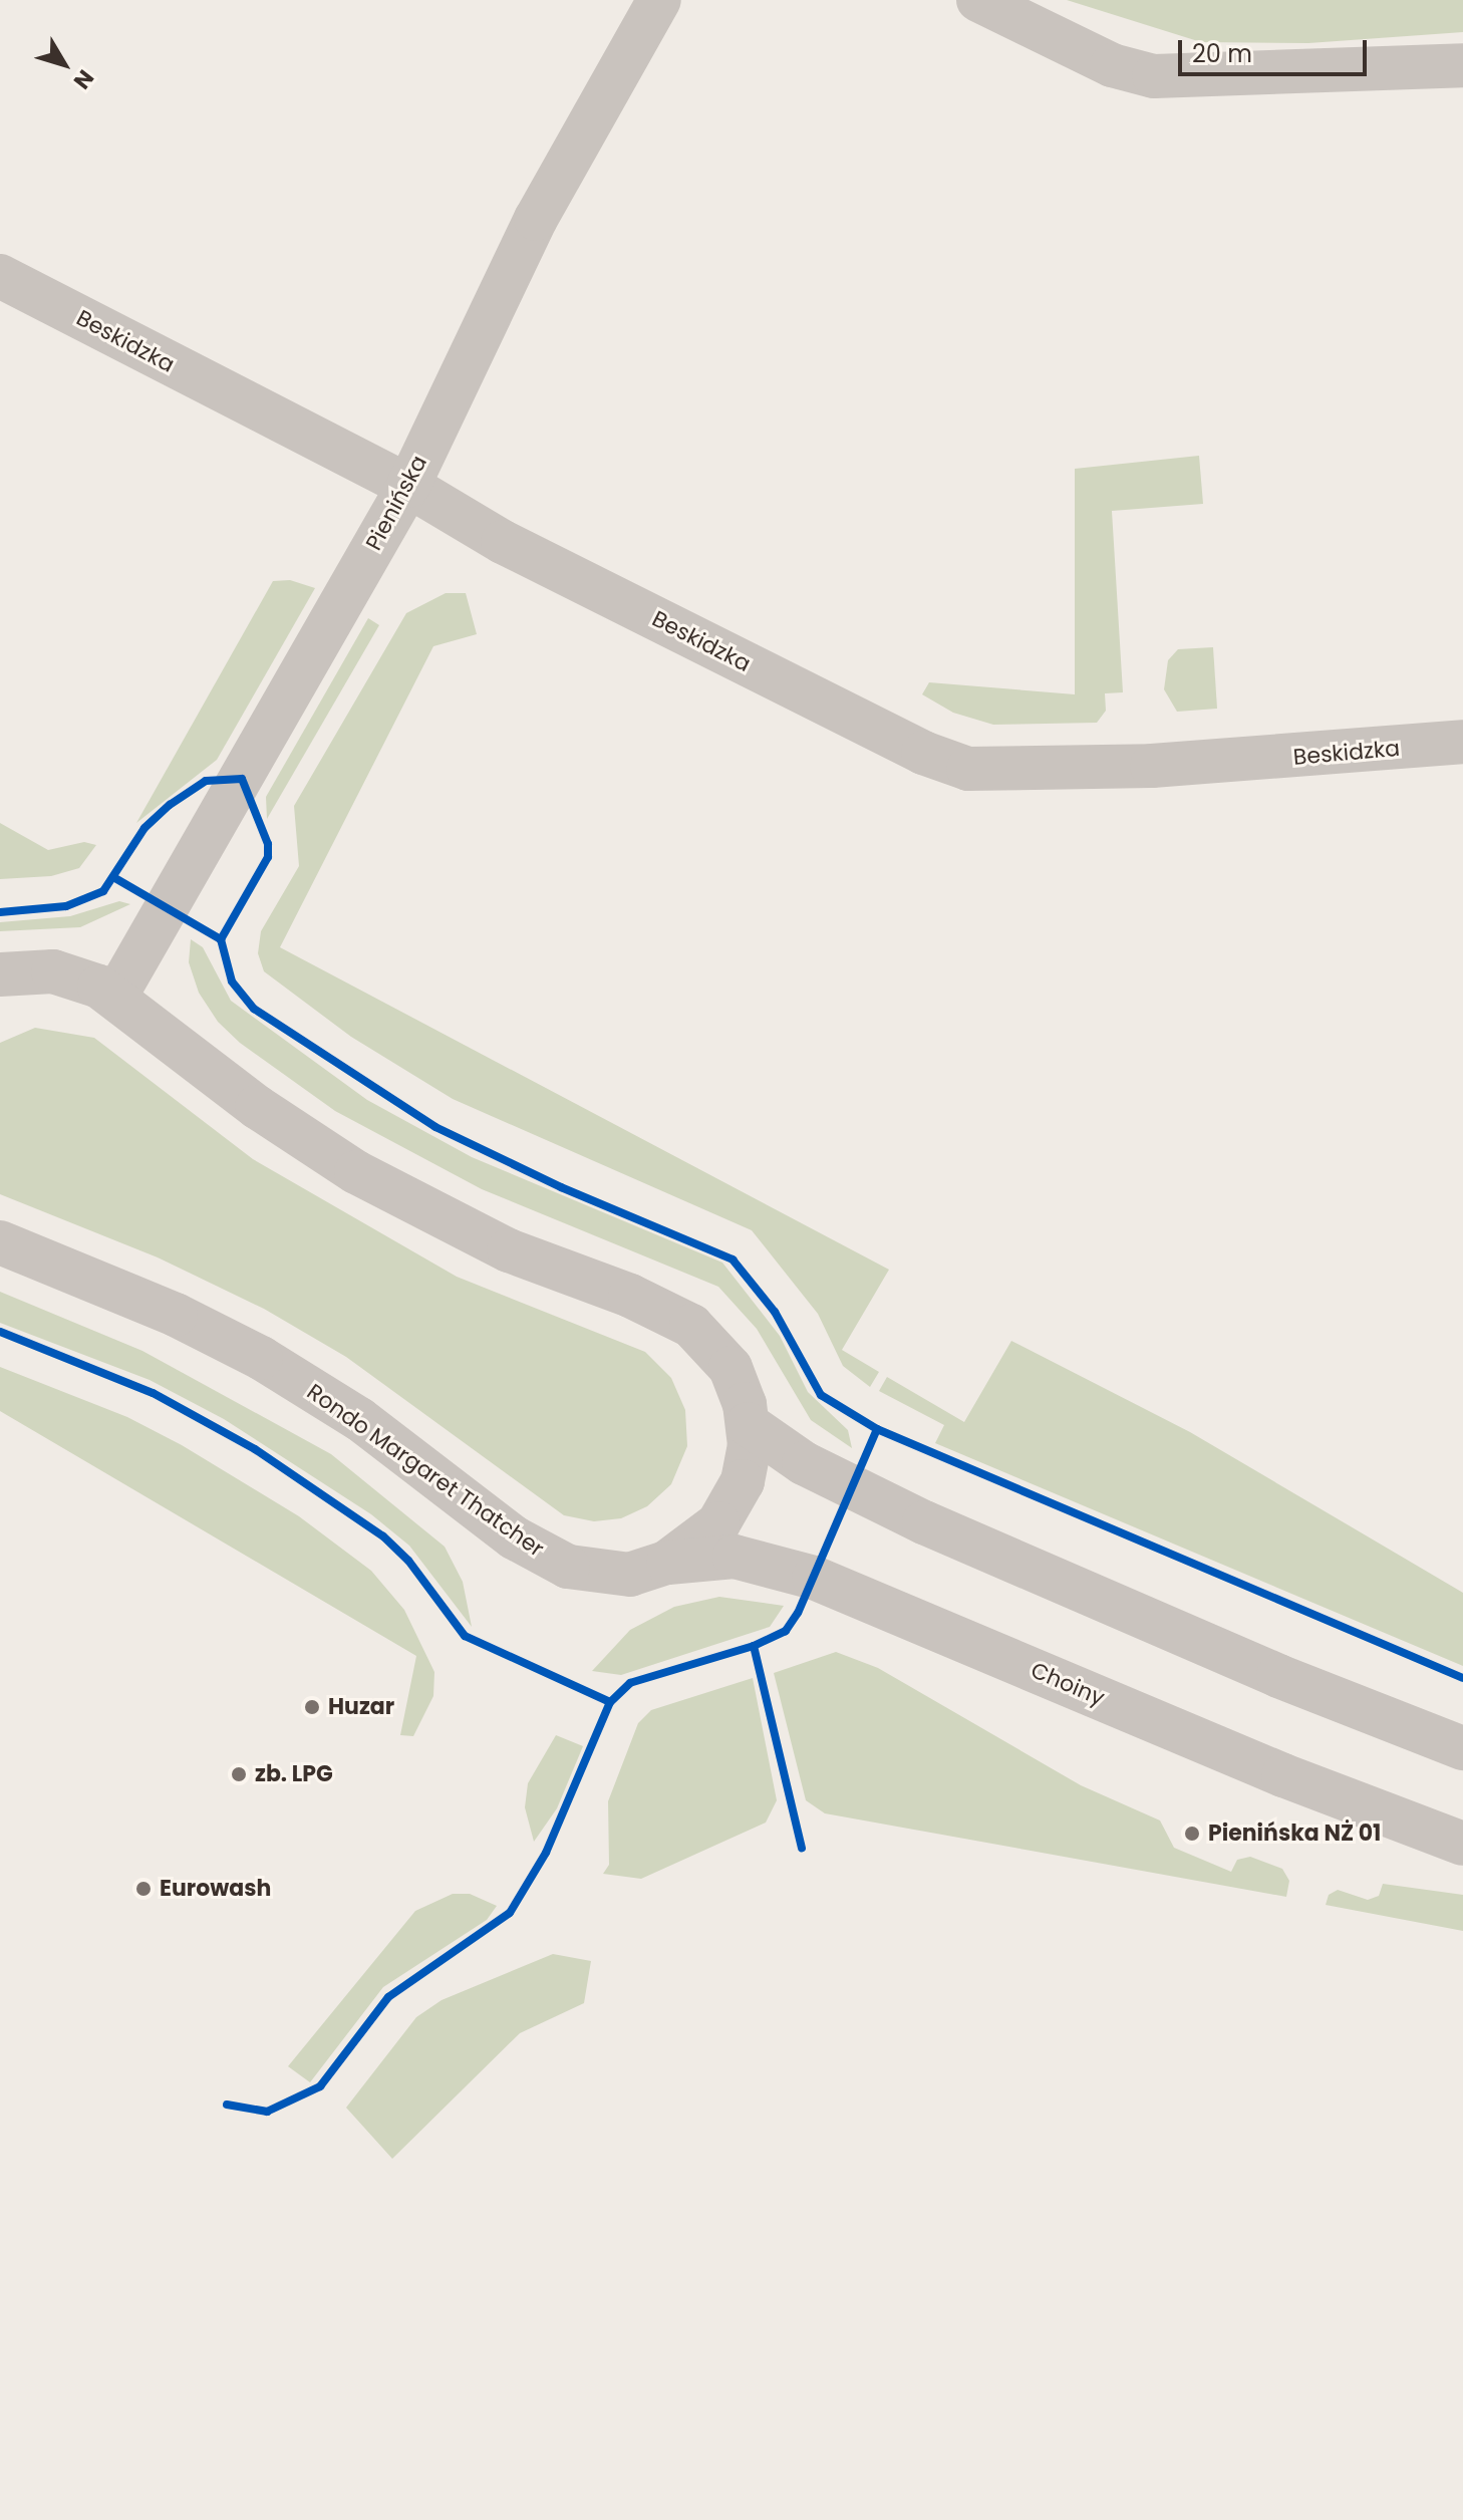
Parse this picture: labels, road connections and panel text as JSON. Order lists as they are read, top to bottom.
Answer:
{
  "streets": {
    "street": [
      "Beskidzka",
      "Pienińska",
      "Rondo Margaret Thatcher",
      "Choiny"
    ]
  },
  "crossings": [
    ["Beskidzka", "Pienińska"],
    ["Pienińska", "Rondo Margaret Thatcher"],
    ["Rondo Margaret Thatcher", "Choiny"]
  ],
  "places": [
    "Huzar",
    "zb. LPG",
    "Pienińska NŻ 01",
    "Eurowash"
  ],
  "scale_bar": "20 m",
  "north": "bottom right"
}
